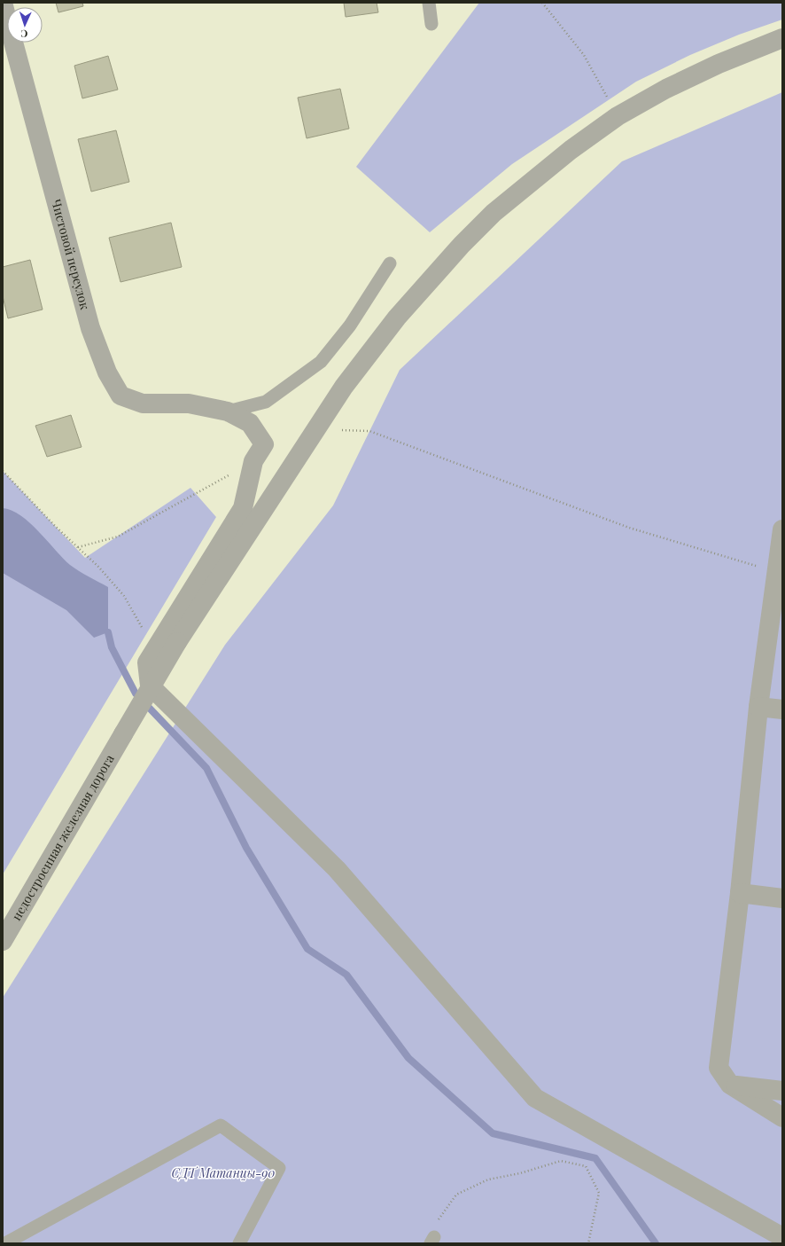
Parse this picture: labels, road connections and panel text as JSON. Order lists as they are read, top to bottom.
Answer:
{
  "streets": {
    "street": ["Чистовой переулок", "недостроенная железная дорога"]
  },
  "parks": ["СДТ Матанцы-90"],
  "north": "bottom"
}
